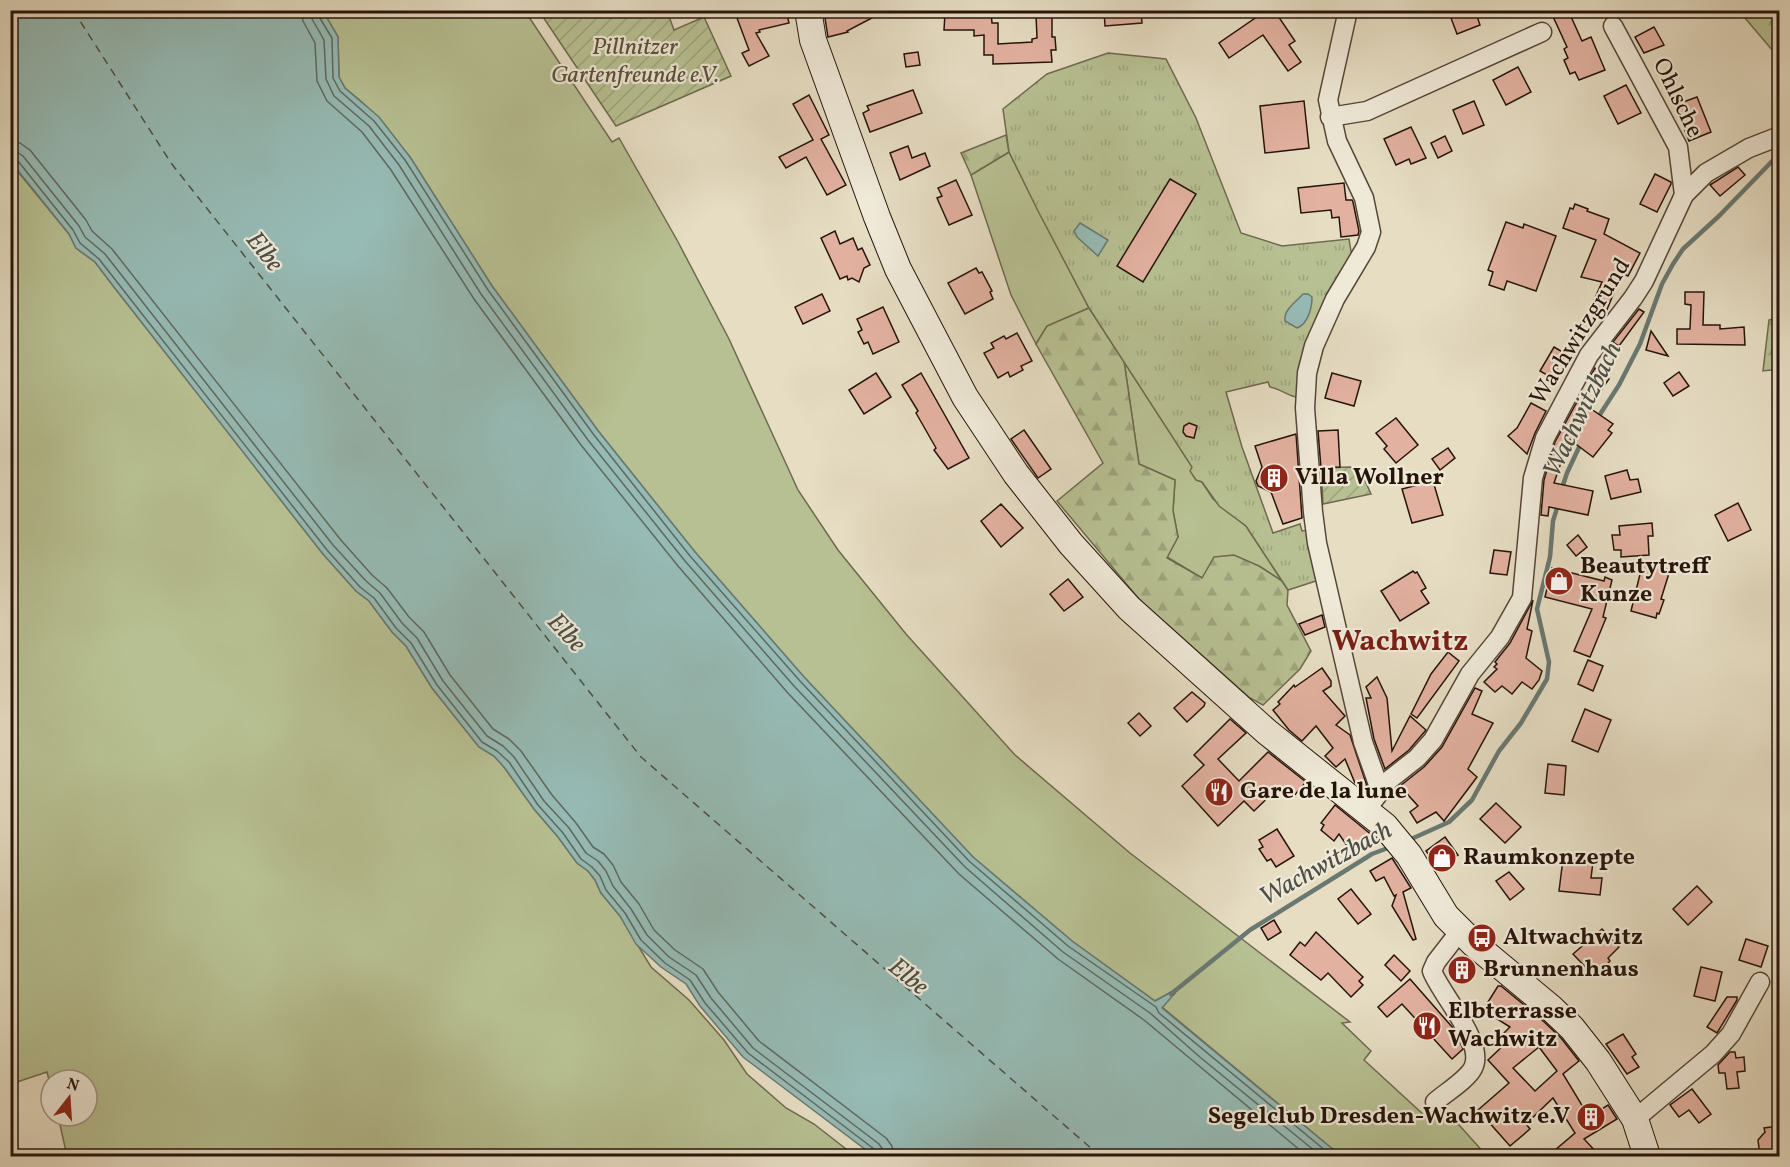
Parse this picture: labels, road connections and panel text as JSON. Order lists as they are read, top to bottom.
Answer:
{
  "streets": {
    "street": ["Ohlsche", "Wachwitzgrund"]
  },
  "crossings": [
    ["Ohlsche", "Wachwitzgrund"]
  ],
  "districts": ["Wachwitz"],
  "water": ["Elbe", "Wachwitzbach"],
  "parks": ["Pillnitzer Gartenfreunde e.V."],
  "places": {
    "building": ["Villa Wollner", "Brunnenhaus", "Segelclub Dresden-Wachwitz e.V"],
    "shop": ["Beautytreff Kunze", "Raumkonzepte"],
    "restaurant": ["Gare de la lune", "Elbterrasse Wachwitz"],
    "bus stop": ["Altwachwitz"]
  },
  "north": "top"
}
